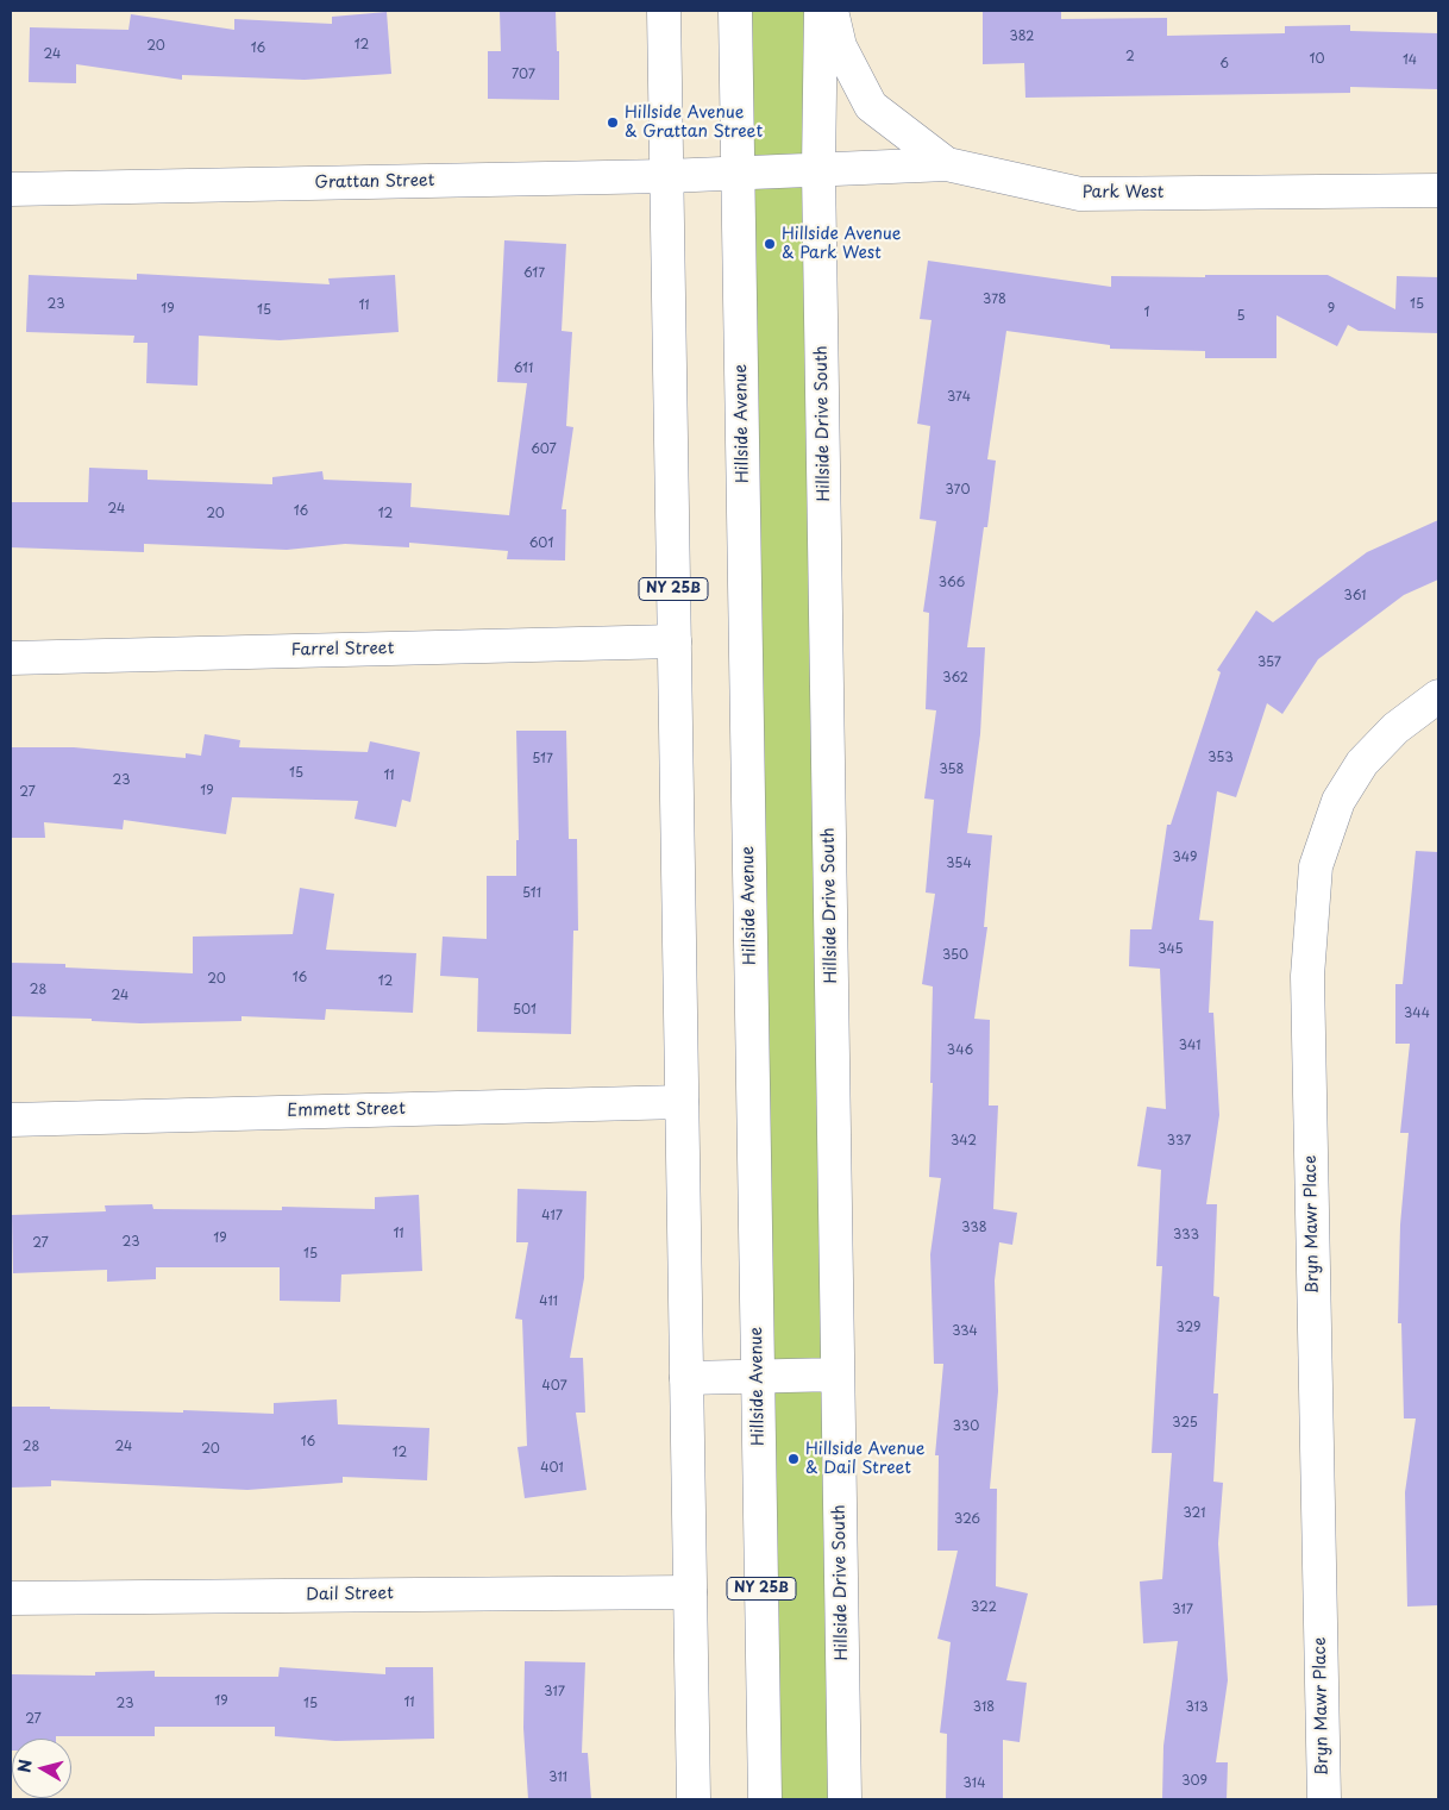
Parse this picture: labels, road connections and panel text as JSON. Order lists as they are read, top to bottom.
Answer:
{
  "streets": {
    "street": [
      "Grattan Street",
      "Park West",
      "Hillside Avenue",
      "Hillside Drive South",
      "NY 25B",
      "Farrel Street",
      "Emmett Street",
      "Bryn Mawr Place",
      "Dail Street"
    ]
  },
  "crossings": [
    ["Grattan Street", "Park West"],
    ["Grattan Street", "Hillside Avenue"],
    ["Grattan Street", "NY 25B"],
    ["Park West", "Hillside Avenue"],
    ["Park West", "Hillside Drive South"],
    ["NY 25B", "Farrel Street"],
    ["NY 25B", "Emmett Street"],
    ["NY 25B", "Dail Street"]
  ],
  "places": ["Hillside Avenue & Grattan Street", "Hillside Avenue & Park West", "Hillside Avenue & Dail Street"],
  "house_numbers": [
    "382",
    "12",
    "20",
    "16",
    "24",
    "2",
    "10",
    "14",
    "6",
    "707",
    "617",
    "378",
    "23",
    "15",
    "11",
    "19",
    "9",
    "15",
    "1",
    "5",
    "611",
    "374",
    "607",
    "370",
    "24",
    "16",
    "20",
    "12",
    "601",
    "366",
    "361",
    "357",
    "362",
    "353",
    "517",
    "358",
    "15",
    "11",
    "23",
    "19",
    "27",
    "349",
    "354",
    "511",
    "345",
    "350",
    "16",
    "20",
    "12",
    "28",
    "24",
    "501",
    "344",
    "341",
    "346",
    "342",
    "337",
    "417",
    "338",
    "11",
    "333",
    "19",
    "23",
    "27",
    "15",
    "411",
    "329",
    "334",
    "407",
    "325",
    "330",
    "16",
    "28",
    "24",
    "20",
    "12",
    "401",
    "321",
    "326",
    "322",
    "317",
    "317",
    "19",
    "11",
    "23",
    "15",
    "318",
    "313",
    "27",
    "311",
    "309",
    "314"
  ],
  "north": "left"
}
